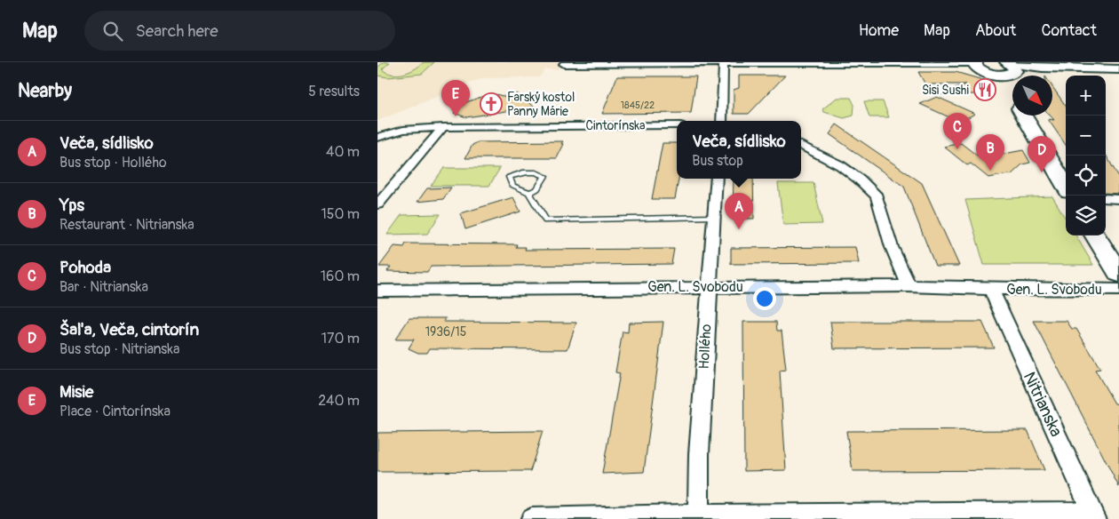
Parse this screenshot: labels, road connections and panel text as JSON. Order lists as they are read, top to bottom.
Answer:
{
  "streets": {
    "street": [
      "Cintorínska",
      "Gen. L. Svobodu",
      "Hollého",
      "Nitrianska"
    ]
  },
  "crossings": [
    ["Gen. L. Svobodu", "Hollého"],
    ["Gen. L. Svobodu", "Nitrianska"]
  ],
  "places": {
    "restaurant": ["Sisi Sushi"],
    "church": ["Farský kostol Panny Márie"]
  },
  "house_numbers": ["1845/22", "1936/15"],
  "north": "bottom right",
  "page": {
    "header": "Map",
    "search": "Search here",
    "nav": [
      "Home",
      "Map",
      "About",
      "Contact"
    ],
    "heading": ["Nearby", "5 results"],
    "map_buttons": ["+", "−"],
    "pins": [
      "E",
      "C",
      "B",
      "D",
      "A"
    ],
    "list": [
      {
        "mark": "A",
        "name": "Veča, sídlisko",
        "note": "Bus stop · Hollého",
        "value": "40 m"
      },
      {
        "mark": "B",
        "name": "Yps",
        "note": "Restaurant · Nitrianska",
        "value": "150 m"
      },
      {
        "mark": "C",
        "name": "Pohoda",
        "note": "Bar · Nitrianska",
        "value": "160 m"
      },
      {
        "mark": "D",
        "name": "Šaľa, Veča, cintorín",
        "note": "Bus stop · Nitrianska",
        "value": "170 m"
      },
      {
        "mark": "E",
        "name": "Misie",
        "note": "Place · Cintorínska",
        "value": "240 m"
      }
    ],
    "popup": ["Veča, sídlisko", "Bus stop"]
  }
}
